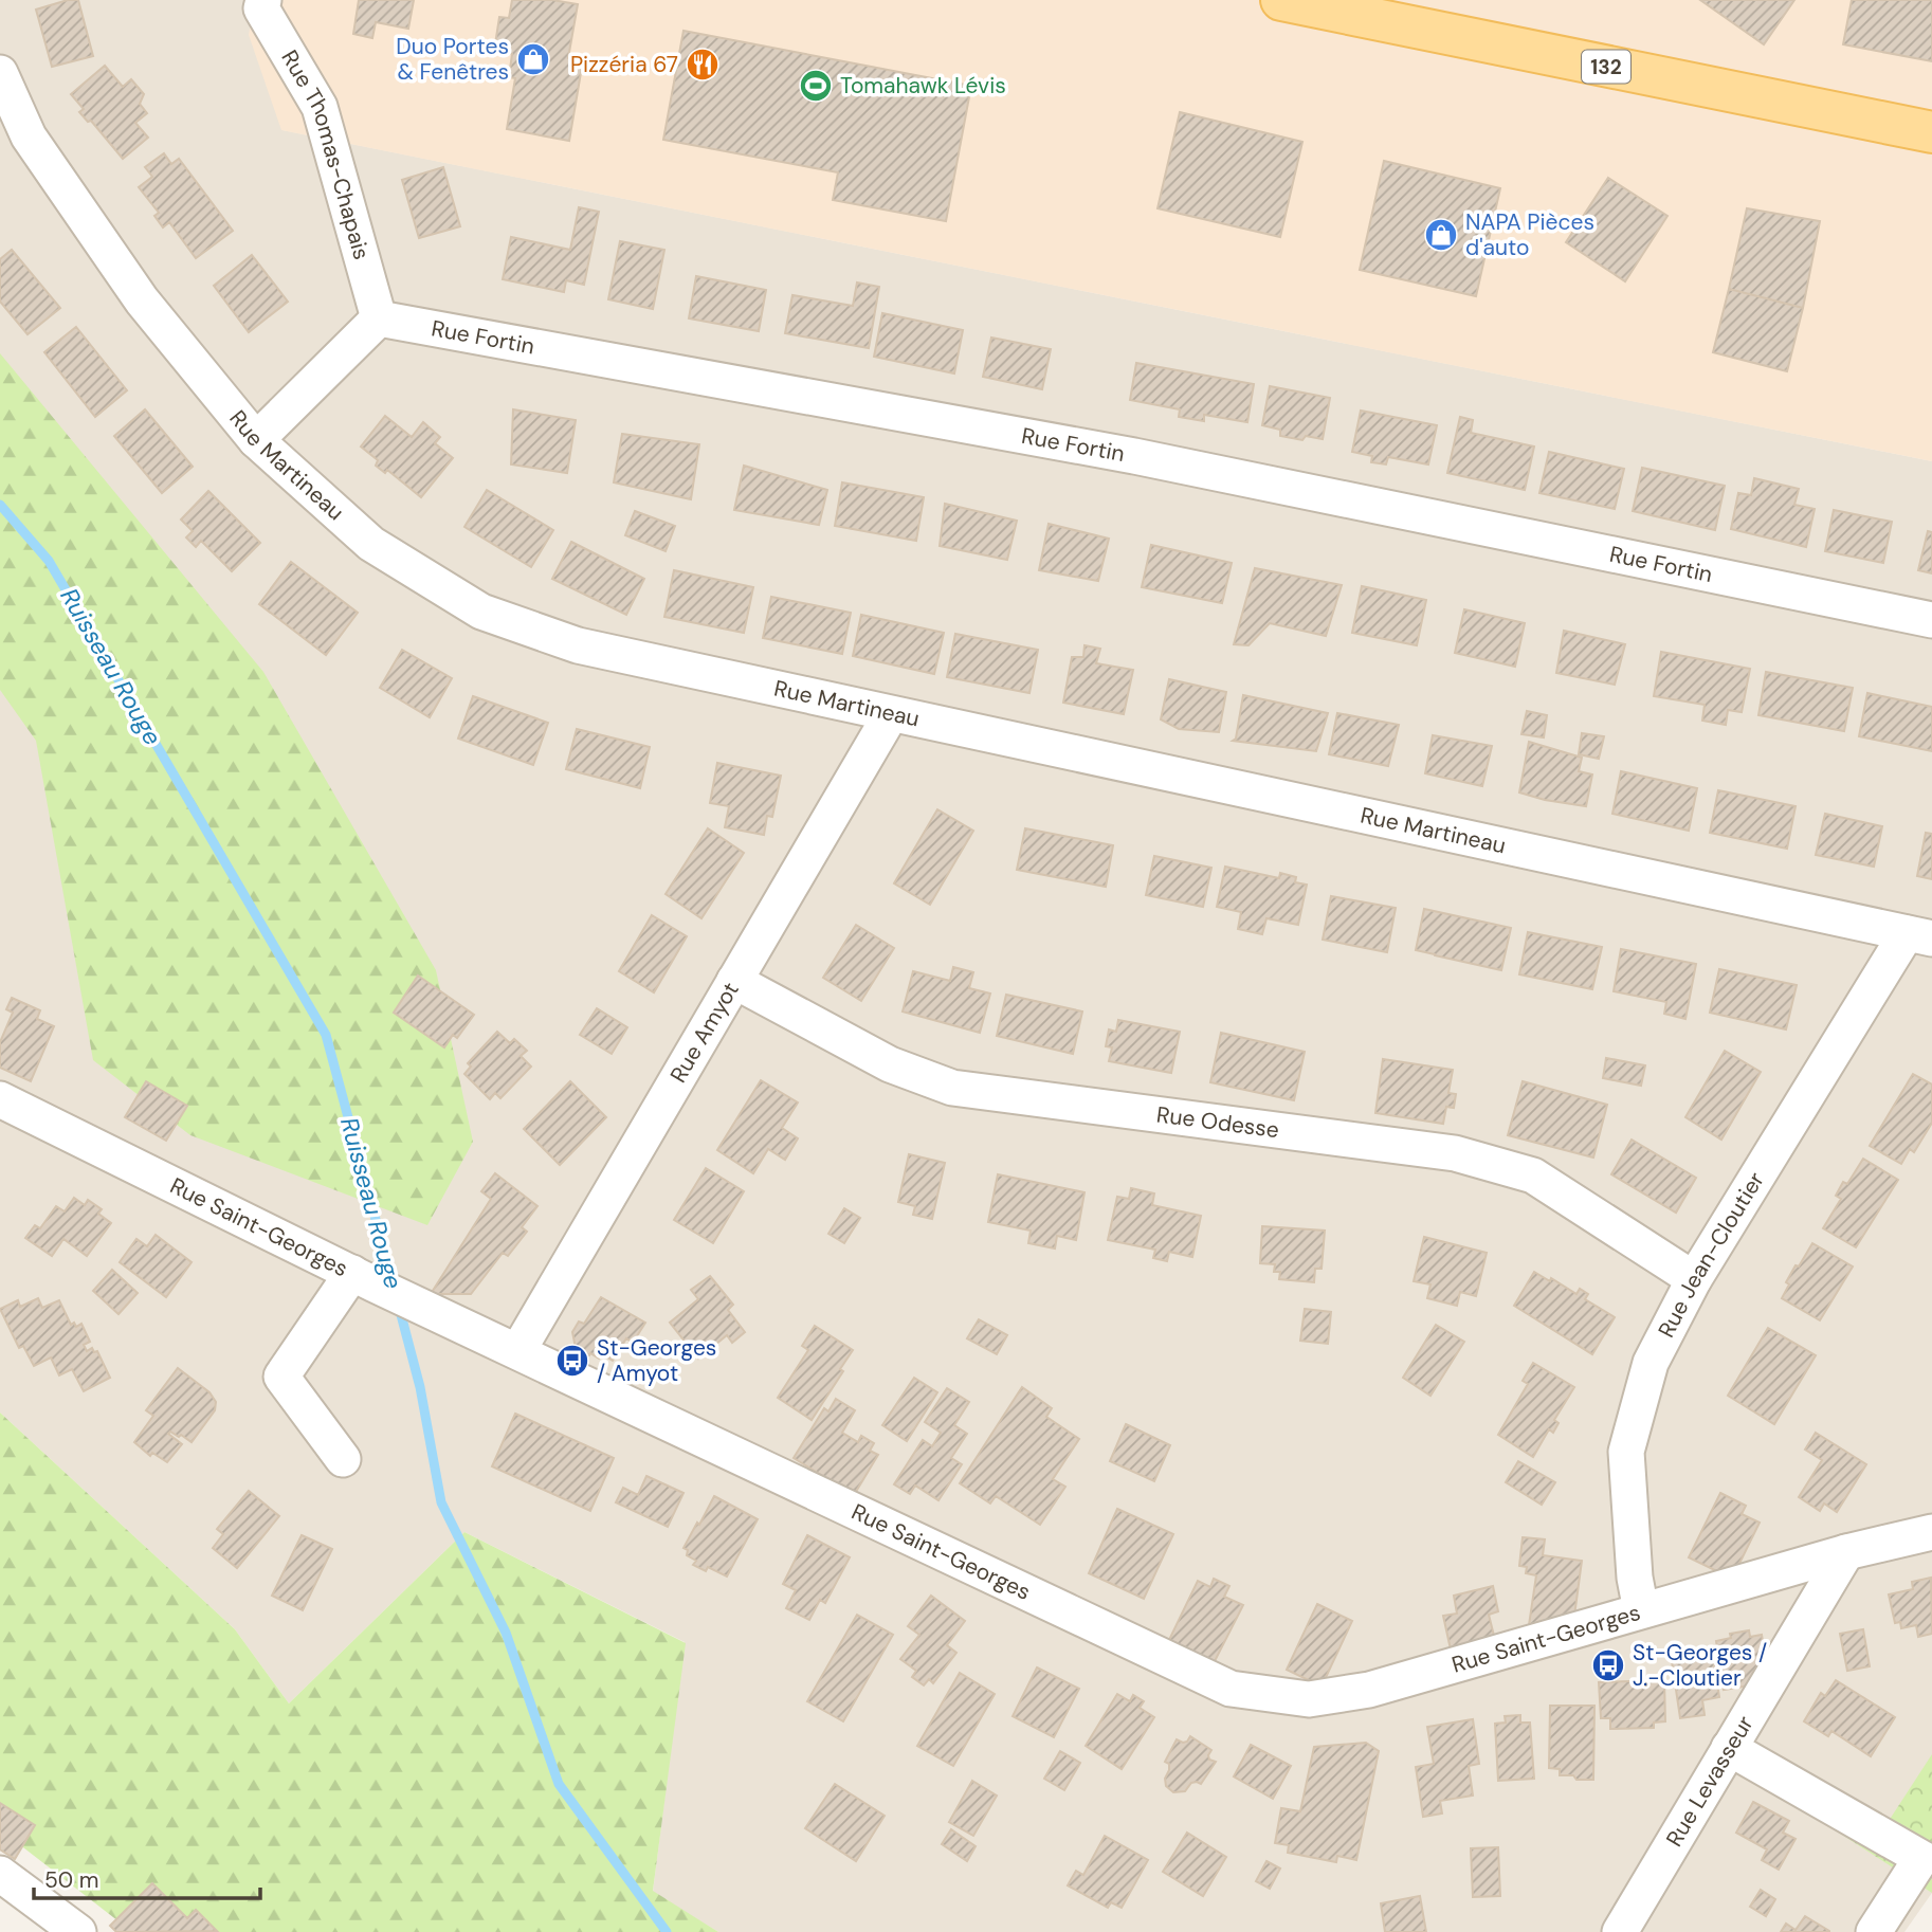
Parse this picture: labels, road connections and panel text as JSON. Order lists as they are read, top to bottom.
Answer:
{
  "streets": {
    "main road": ["132"],
    "street": [
      "Rue Thomas-Chapais",
      "Rue Fortin",
      "Rue Martineau",
      "Rue Amyot",
      "Rue Odesse",
      "Rue Saint-Georges",
      "Rue Jean-Cloutier",
      "Rue Levasseur"
    ]
  },
  "crossings": [
    ["Rue Thomas-Chapais", "Rue Fortin"],
    ["Rue Martineau", "Rue Amyot"],
    ["Rue Martineau", "Rue Jean-Cloutier"],
    ["Rue Amyot", "Rue Odesse"],
    ["Rue Amyot", "Rue Saint-Georges"],
    ["Rue Odesse", "Rue Jean-Cloutier"],
    ["Rue Saint-Georges", "Rue Jean-Cloutier"],
    ["Rue Saint-Georges", "Rue Levasseur"]
  ],
  "water": ["Ruisseau Rouge"],
  "places": {
    "shop": ["Duo Portes & Fenêtres", "NAPA Pièces d'auto"],
    "restaurant": ["Pizzéria 67"],
    "sports": ["Tomahawk Lévis"],
    "bus stop": ["St-Georges / Amyot", "St-Georges / J.-Cloutier"]
  },
  "scale_bar": "50 m"
}
